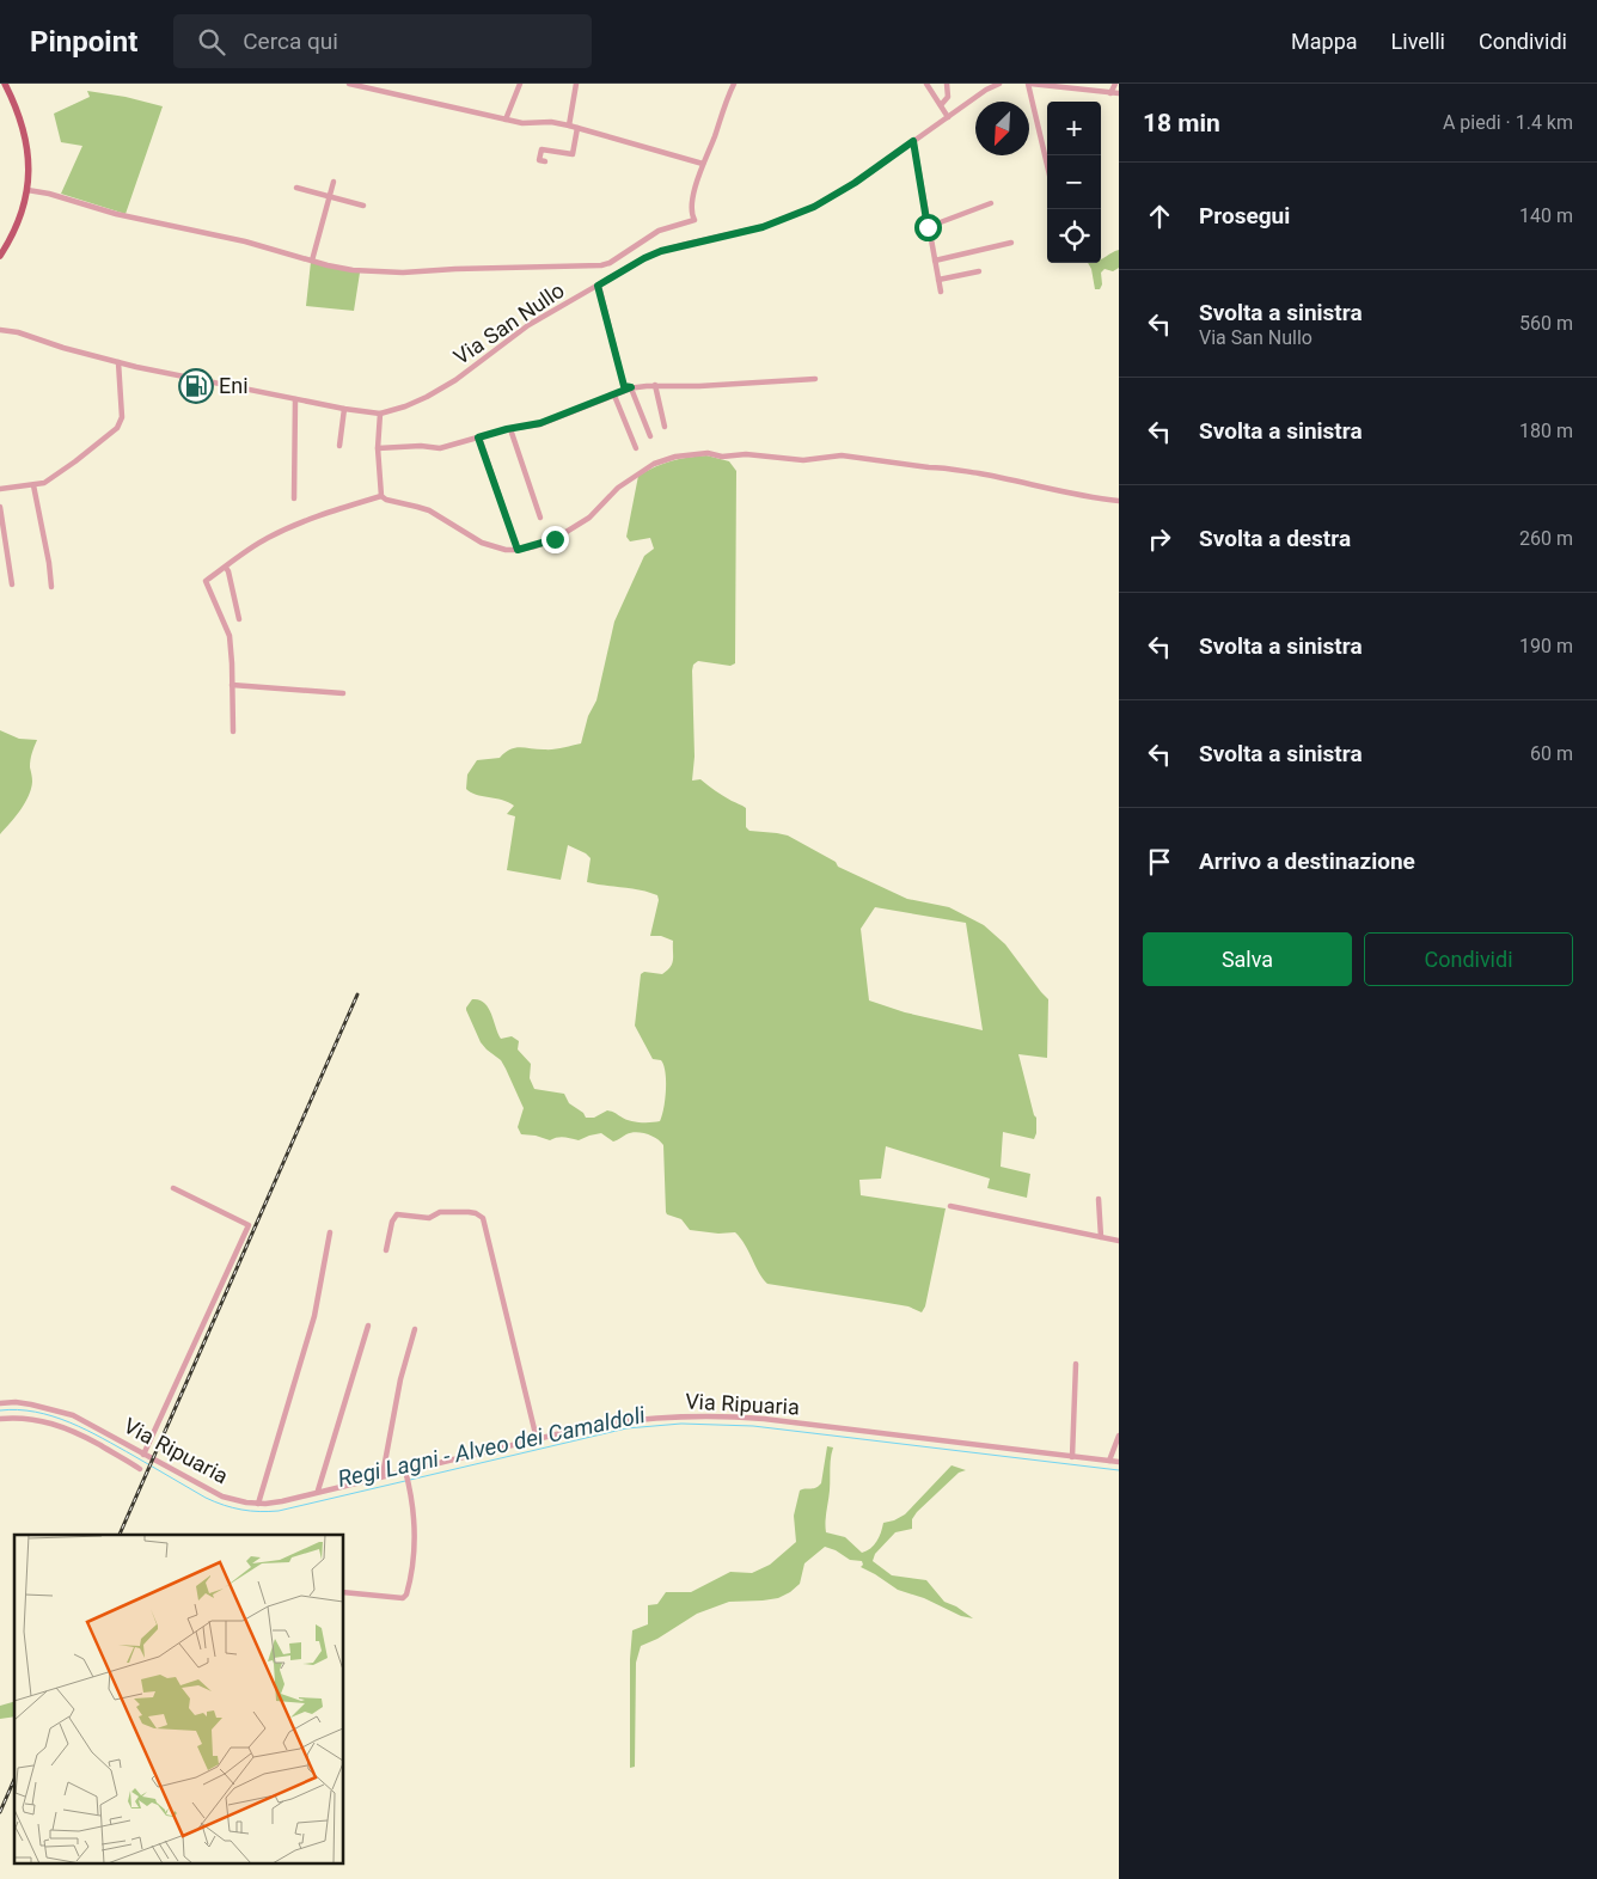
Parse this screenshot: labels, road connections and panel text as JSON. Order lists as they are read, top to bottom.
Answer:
{
  "streets": {
    "street": ["Via San Nullo", "Via Ripuaria"]
  },
  "water": ["Regi Lagni - Alveo dei Camaldoli"],
  "places": {
    "fuel station": ["Eni"]
  },
  "north": "bottom left",
  "page": {
    "header": "Pinpoint",
    "search": "Cerca qui",
    "nav": ["Mappa", "Livelli", "Condividi"],
    "heading": ["18 min", "A piedi · 1.4 km"],
    "map_buttons": ["+", "−"],
    "list": [
      ["Prosegui", "140 m"],
      ["Svolta a sinistra", "Via San Nullo", "560 m"],
      ["Svolta a sinistra", "180 m"],
      ["Svolta a destra", "260 m"],
      ["Svolta a sinistra", "190 m"],
      ["Svolta a sinistra", "60 m"],
      "Arrivo a destinazione"
    ],
    "buttons": ["Salva", "Condividi"]
  }
}
